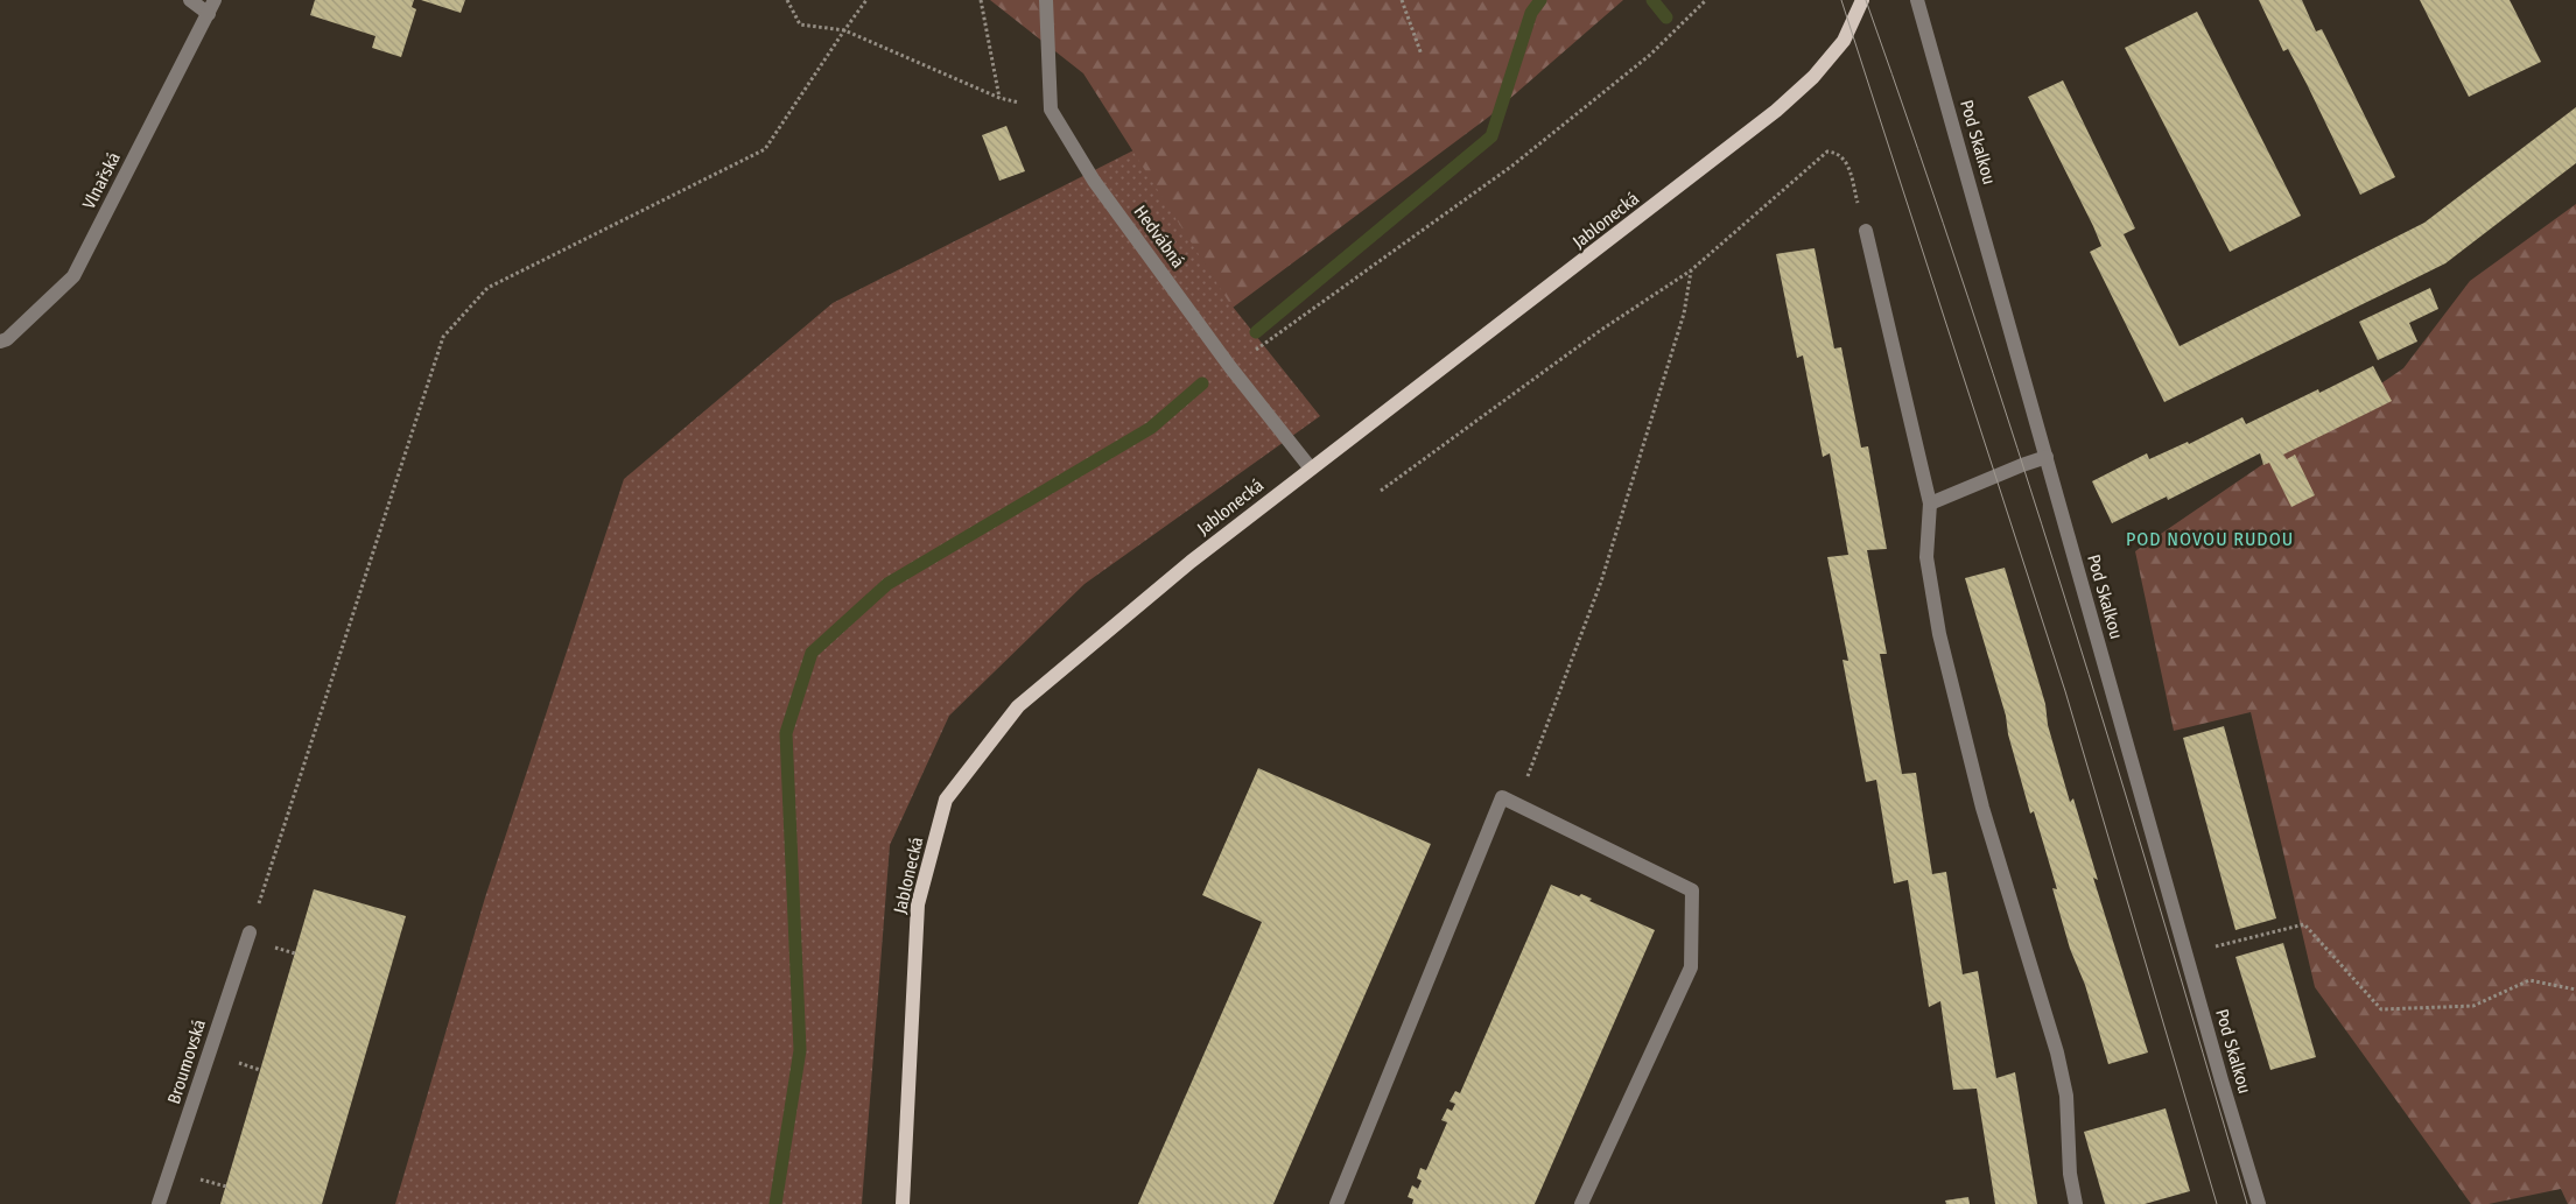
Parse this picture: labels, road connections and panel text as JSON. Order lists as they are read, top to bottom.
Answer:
{
  "streets": {
    "main road": ["Jablonecká"],
    "street": [
      "Pod Skalkou",
      "Vlnařská",
      "Hedvábná",
      "Broumovská"
    ]
  },
  "crossings": [
    ["Jablonecká", "Hedvábná"]
  ],
  "districts": ["POD NOVOU RUDOU"]
}
